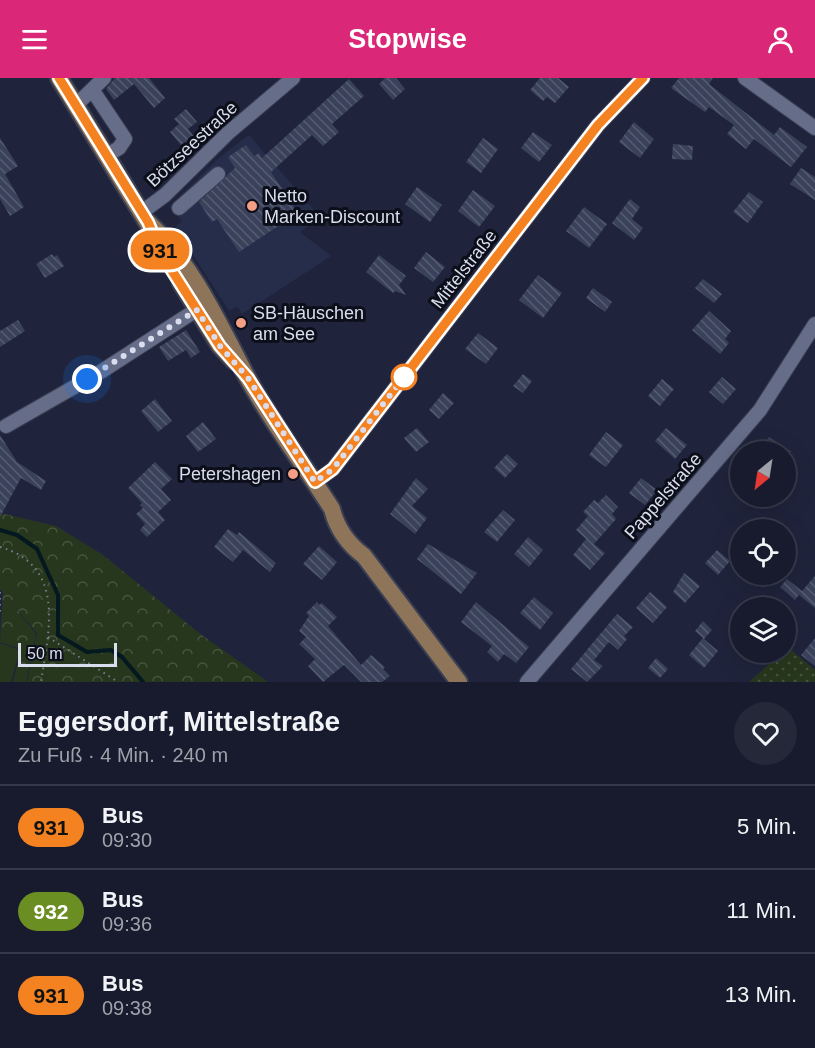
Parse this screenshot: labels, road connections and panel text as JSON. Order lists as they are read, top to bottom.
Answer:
{
  "streets": {
    "street": ["Bötzseestraße", "Mittelstraße", "Pappelstraße"]
  },
  "places": ["Netto Marken-Discount", "SB-Häuschen am See", "Petershagen"],
  "lines": ["bus line 931"],
  "scale_bar": "50 m",
  "north": "bottom left",
  "page": {
    "header": "Stopwise",
    "on_map": "931",
    "scale": "50 m",
    "heading": ["Eggersdorf, Mittelstraße", "Zu Fuß · 4 Min. · 240 m"],
    "list": [
      {
        "mark": "931",
        "name": "Bus",
        "note": "09:30",
        "value": "5 Min."
      },
      {
        "mark": "932",
        "name": "Bus",
        "note": "09:36",
        "value": "11 Min."
      },
      {
        "mark": "931",
        "name": "Bus",
        "note": "09:38",
        "value": "13 Min."
      }
    ]
  }
}
